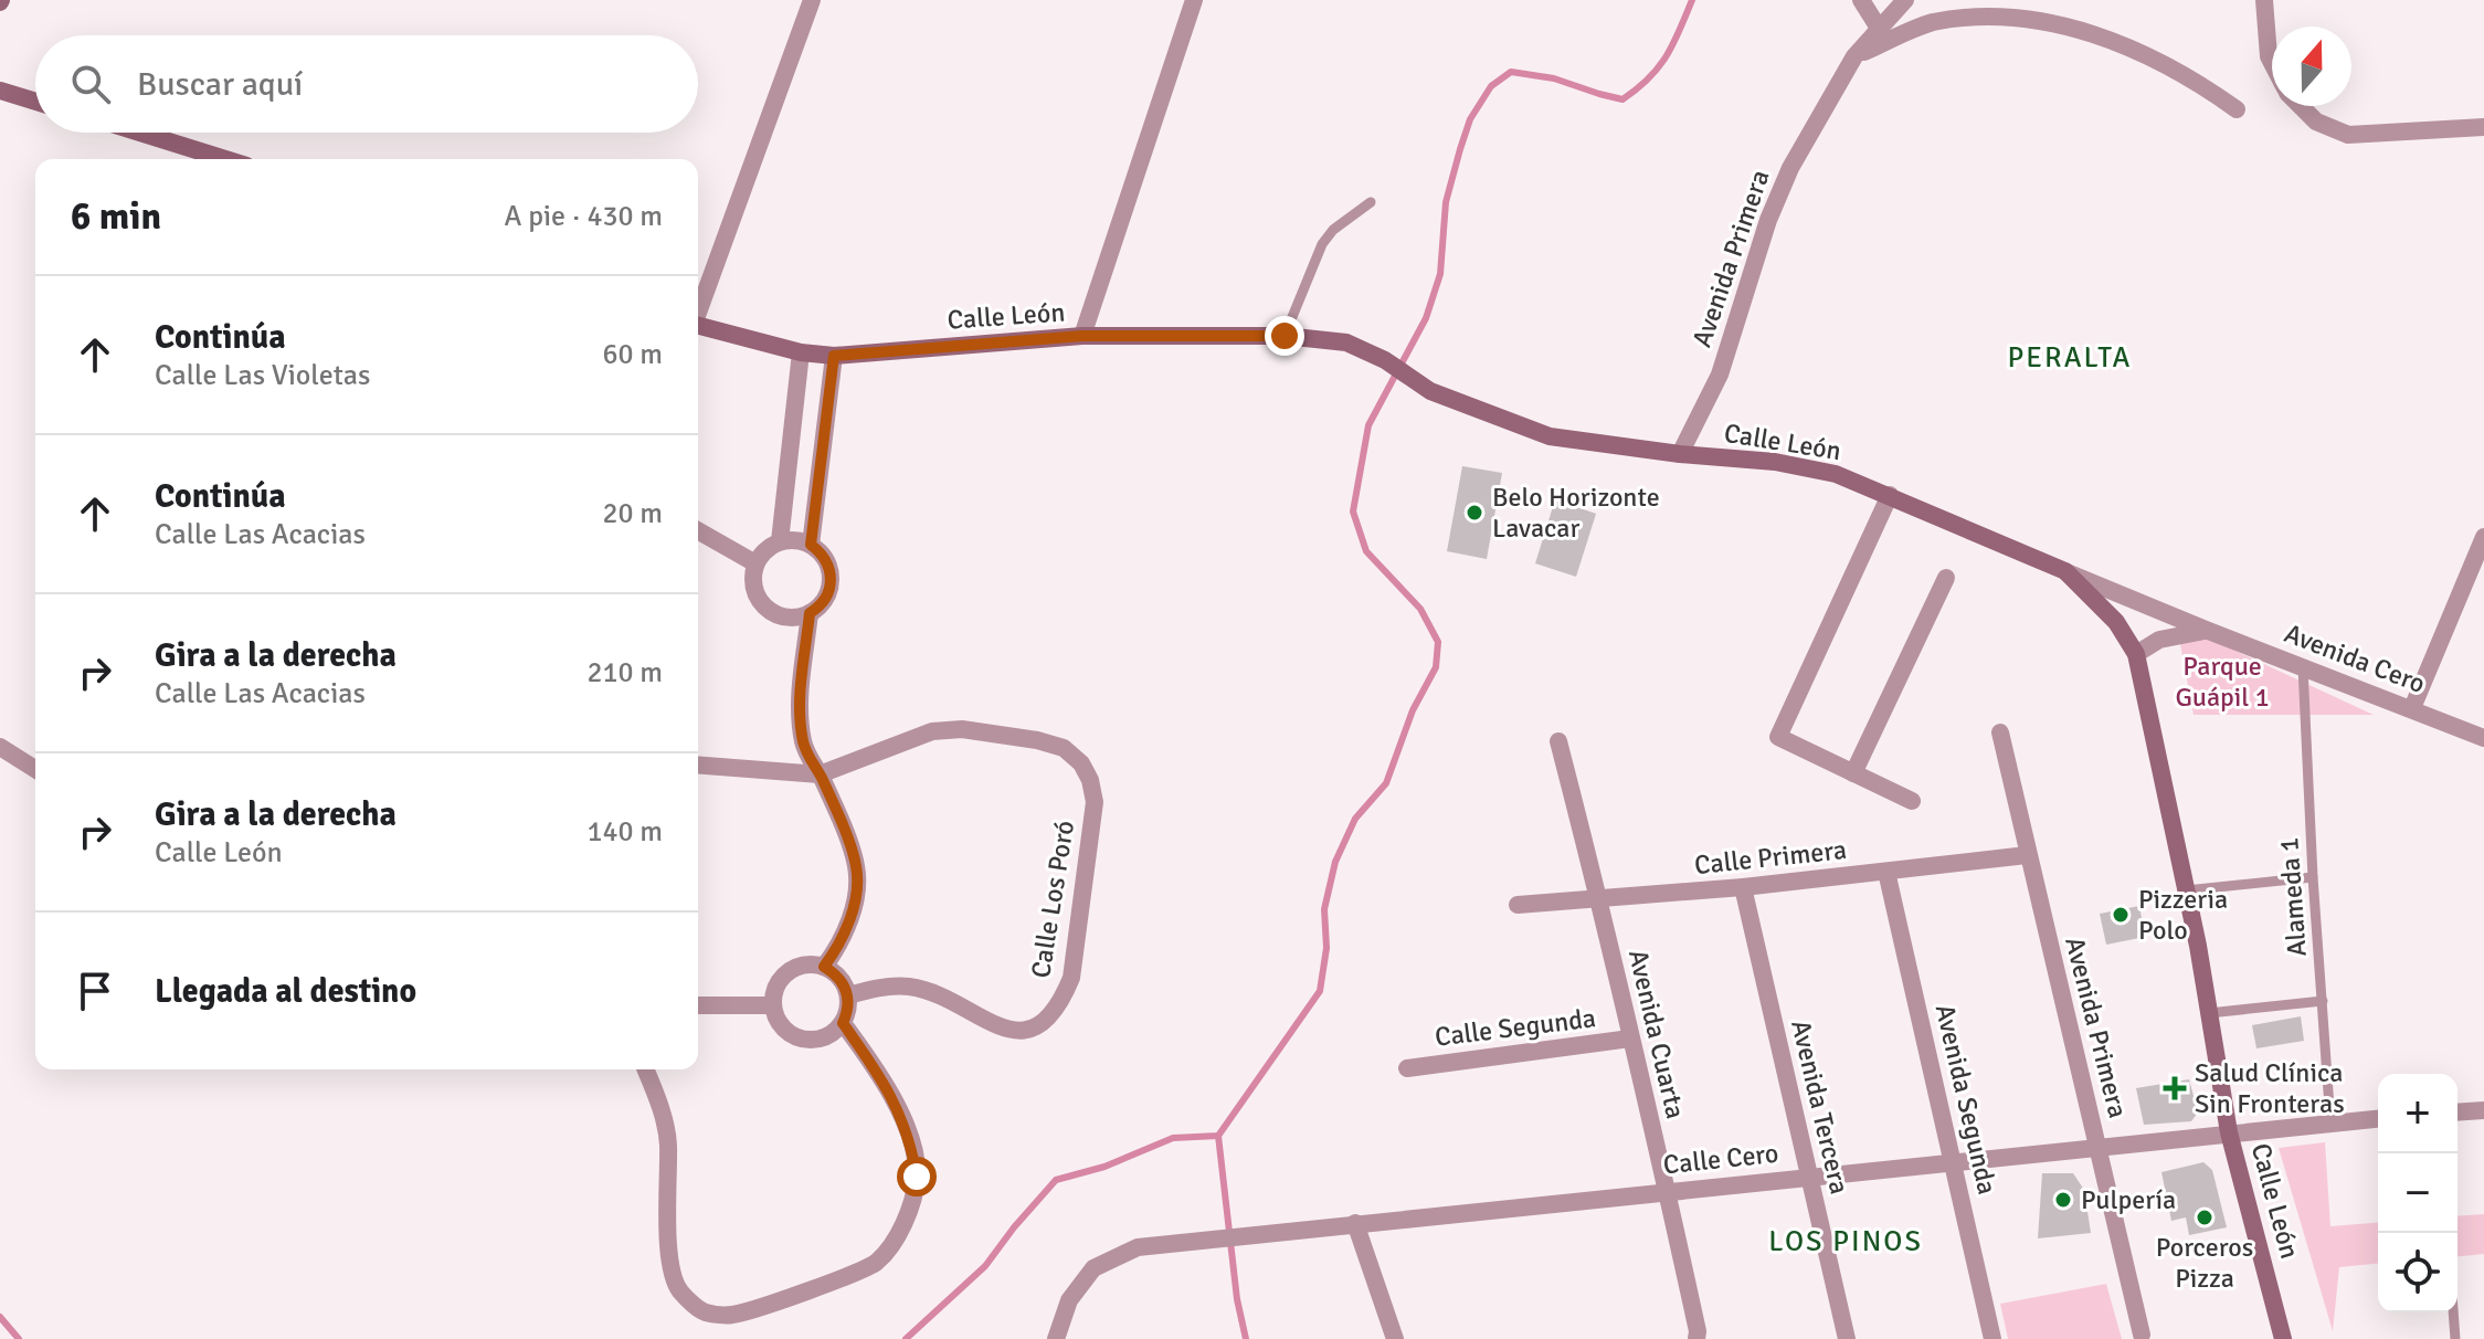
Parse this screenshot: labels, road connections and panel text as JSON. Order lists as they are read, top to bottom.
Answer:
{
  "streets": {
    "main road": ["Calle León"],
    "street": [
      "Avenida Primera",
      "Avenida Cero",
      "Calle Primera",
      "Calle Los Poró",
      "Calle Segunda",
      "Avenida Cuarta",
      "Avenida Segunda",
      "Avenida Tercera",
      "Calle Cero"
    ],
    "lane": ["Alameda 1"]
  },
  "crossings": [
    ["Avenida Primera", "Calle León"],
    ["Avenida Primera", "Calle Primera"],
    ["Avenida Primera", "Calle Cero"],
    ["Calle León", "Avenida Cero"],
    ["Calle León", "Calle Cero"],
    ["Avenida Cero", "Alameda 1"],
    ["Calle Primera", "Avenida Cuarta"],
    ["Calle Primera", "Avenida Segunda"],
    ["Calle Primera", "Avenida Tercera"],
    ["Calle Segunda", "Avenida Cuarta"],
    ["Avenida Cuarta", "Calle Cero"],
    ["Avenida Segunda", "Calle Cero"],
    ["Avenida Tercera", "Calle Cero"]
  ],
  "districts": ["PERALTA", "LOS PINOS"],
  "parks": ["Parque Guápil 1"],
  "places": {
    "other": [
      "Belo Horizonte Lavacar",
      "Pizzeria Polo",
      "Pulpería",
      "Porceros Pizza"
    ],
    "health": ["Salud Clínica Sin Fronteras"]
  },
  "north": "top",
  "page": {
    "search": "Buscar aquí",
    "heading": ["6 min", "A pie · 430 m"],
    "list": [
      ["Continúa", "Calle Las Violetas", "60 m"],
      ["Continúa", "Calle Las Acacias", "20 m"],
      ["Gira a la derecha", "Calle Las Acacias", "210 m"],
      ["Gira a la derecha", "Calle León", "140 m"],
      "Llegada al destino"
    ],
    "map_buttons": ["+", "−"]
  }
}
